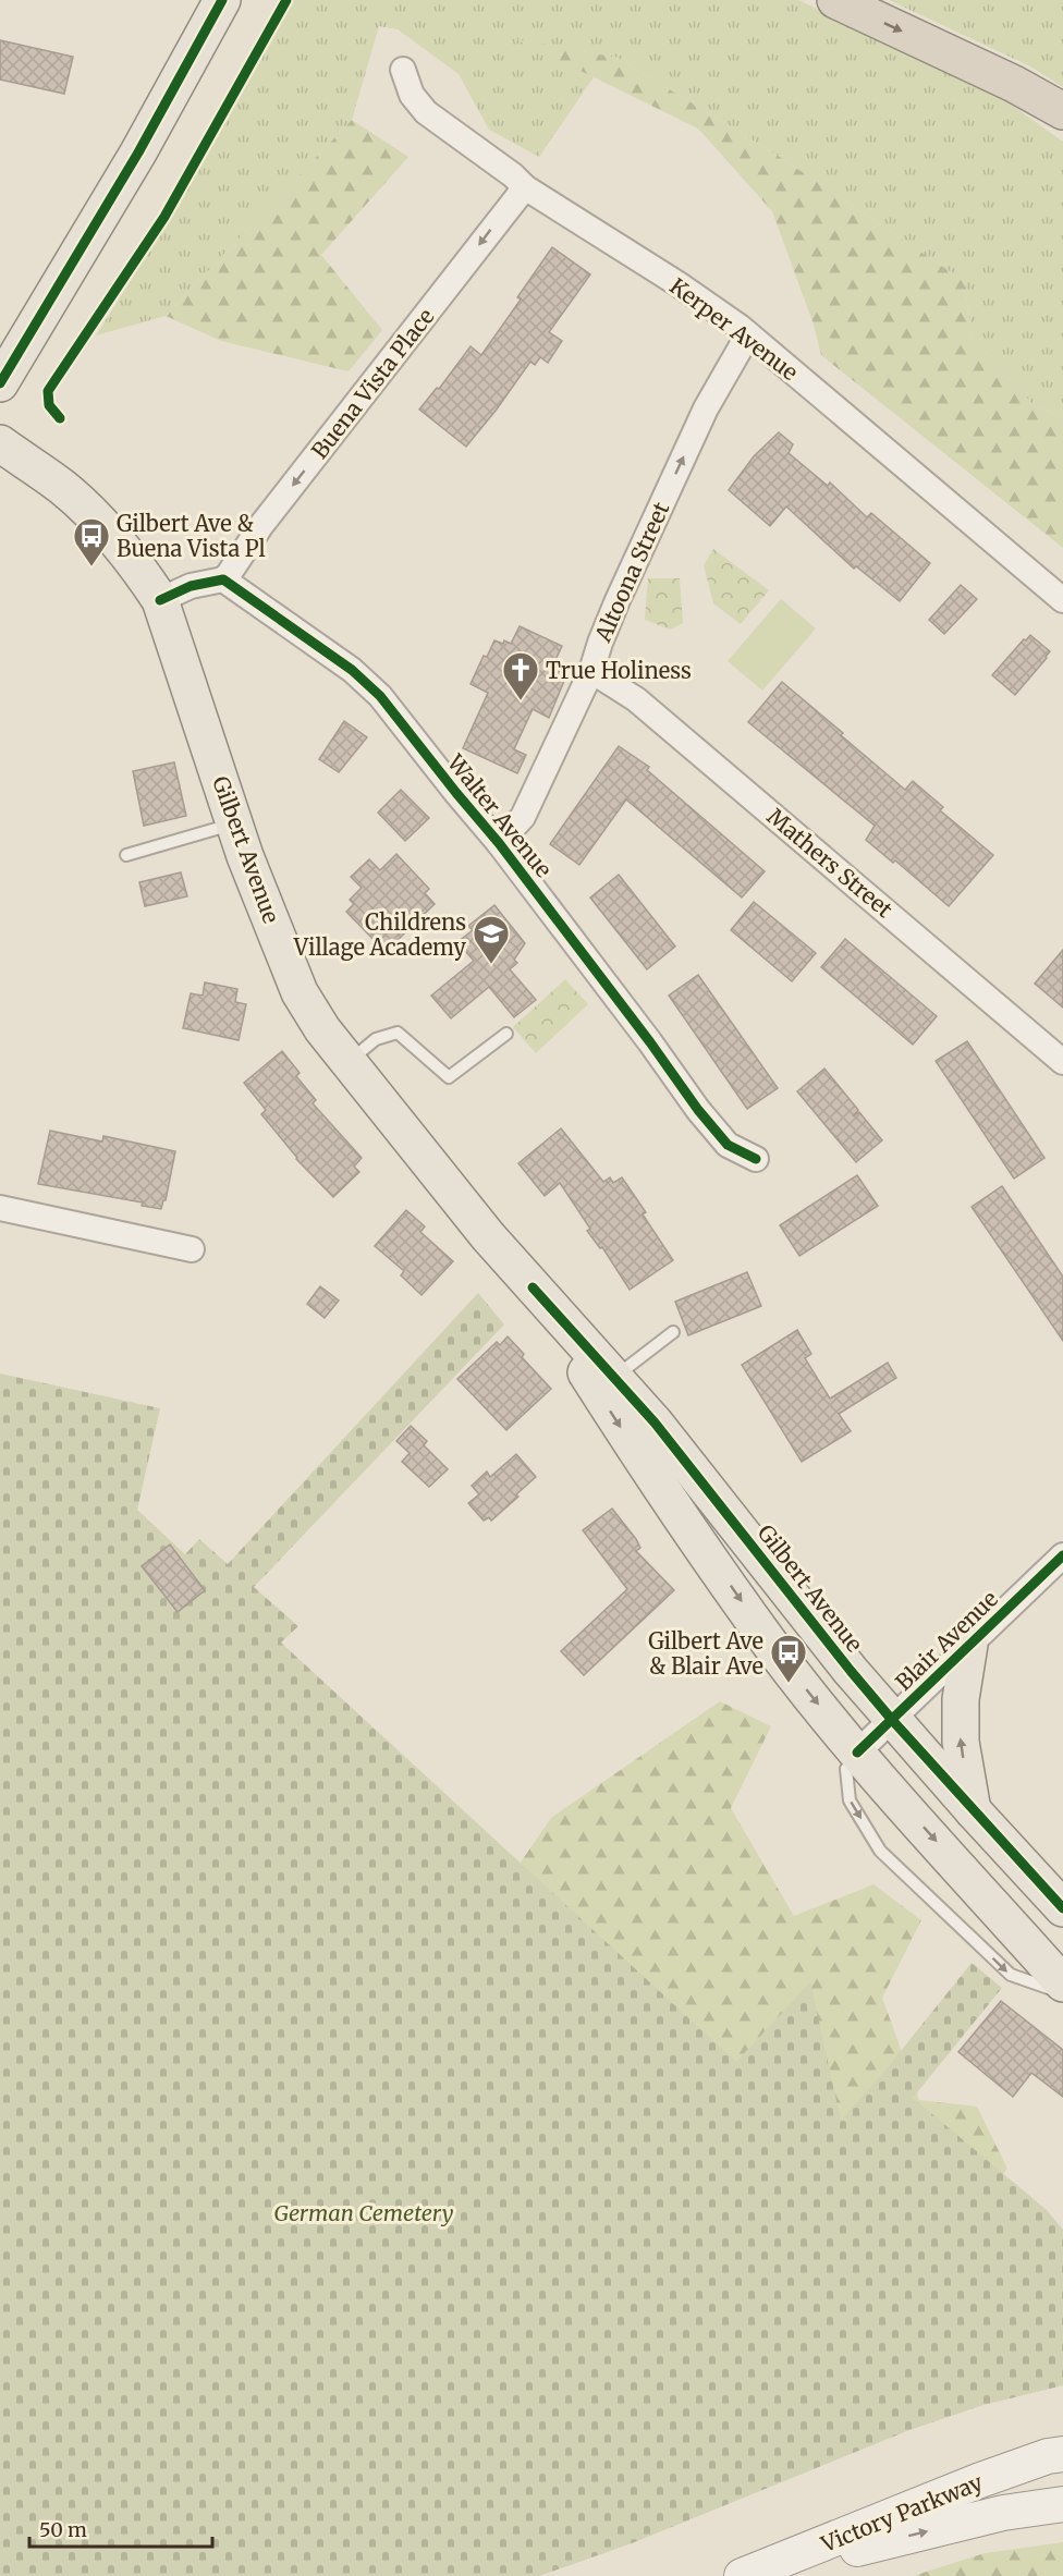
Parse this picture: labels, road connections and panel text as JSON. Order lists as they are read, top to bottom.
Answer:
{
  "streets": {
    "main road": ["Gilbert Avenue"],
    "street": [
      "Kerper Avenue",
      "Buena Vista Place",
      "Altoona Street",
      "Walter Avenue",
      "Mathers Street",
      "Blair Avenue",
      "Victory Parkway"
    ]
  },
  "crossings": [
    ["Kerper Avenue", "Buena Vista Place"],
    ["Kerper Avenue", "Altoona Street"],
    ["Buena Vista Place", "Walter Avenue"],
    ["Altoona Street", "Walter Avenue"],
    ["Altoona Street", "Mathers Street"],
    ["Gilbert Avenue", "Blair Avenue"]
  ],
  "one_way": ["Buena Vista Place", "Altoona Street"],
  "parks": ["German Cemetery"],
  "places": {
    "bus stop": ["Gilbert Ave & Buena Vista Pl", "Gilbert Ave & Blair Ave"],
    "church": ["True Holiness"],
    "school or university": ["Childrens Village Academy"]
  },
  "scale_bar": "50 m"
}
